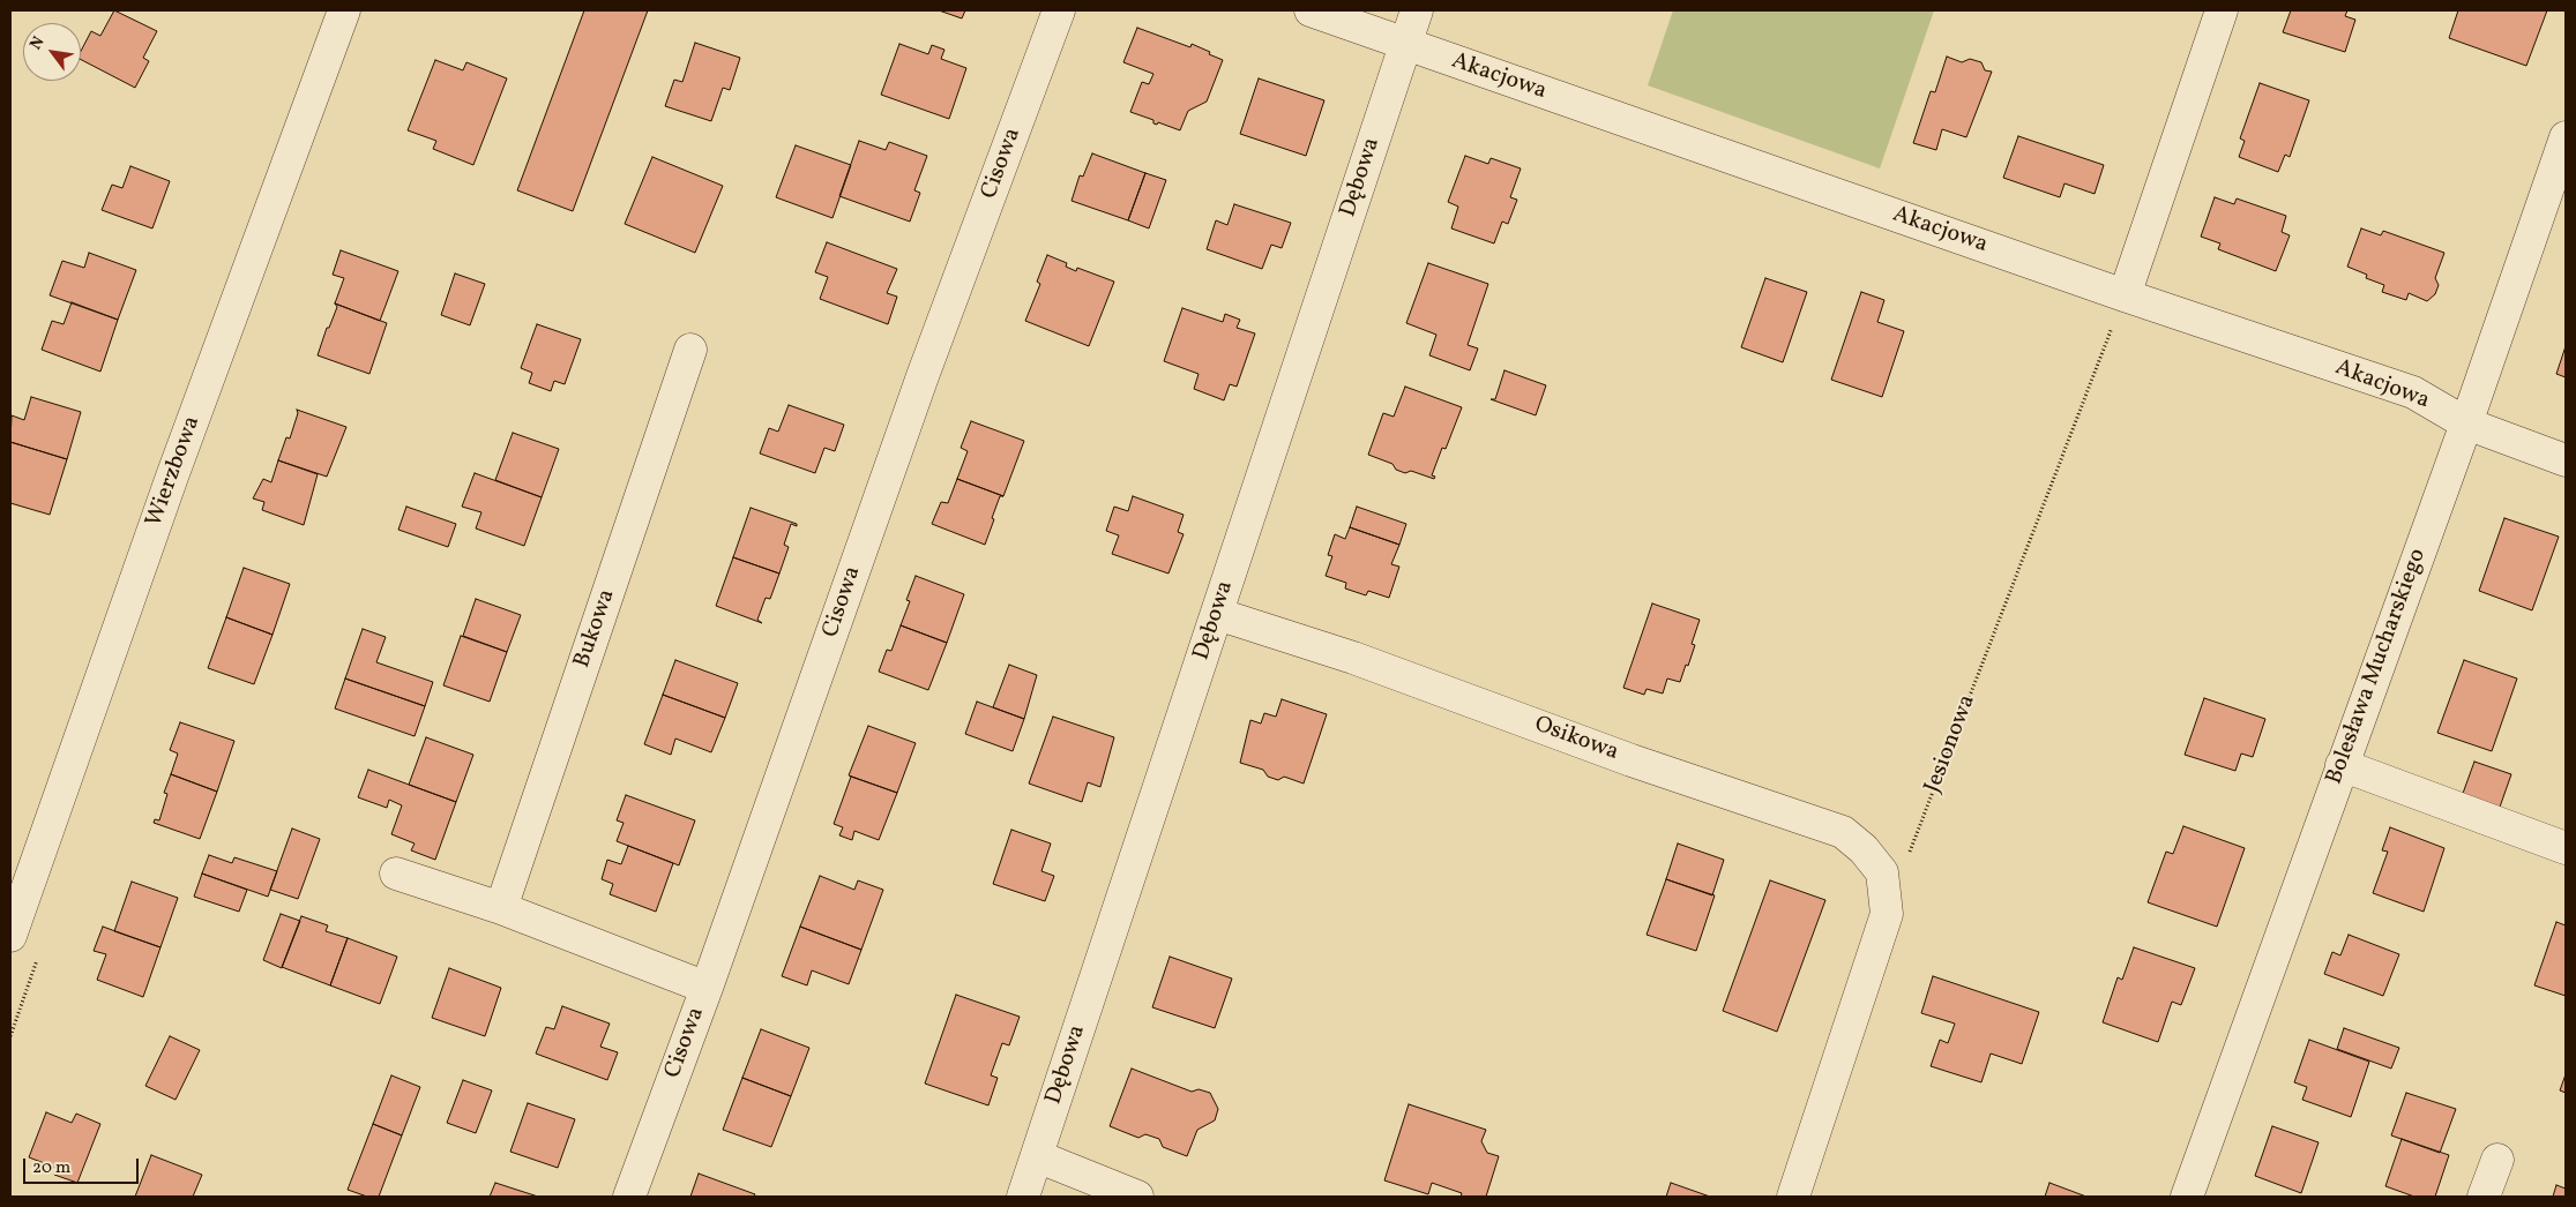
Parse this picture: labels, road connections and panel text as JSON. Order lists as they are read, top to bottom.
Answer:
{
  "streets": {
    "street": [
      "Akacjowa",
      "Cisowa",
      "Dębowa",
      "Wierzbowa",
      "Bukowa",
      "Bolesława Mucharskiego",
      "Osikowa"
    ],
    "path": ["Jesionowa"]
  },
  "crossings": [
    ["Akacjowa", "Dębowa"],
    ["Akacjowa", "Bolesława Mucharskiego"],
    ["Akacjowa", "Jesionowa"],
    ["Dębowa", "Osikowa"]
  ],
  "scale_bar": "20 m",
  "north": "top left"
}
